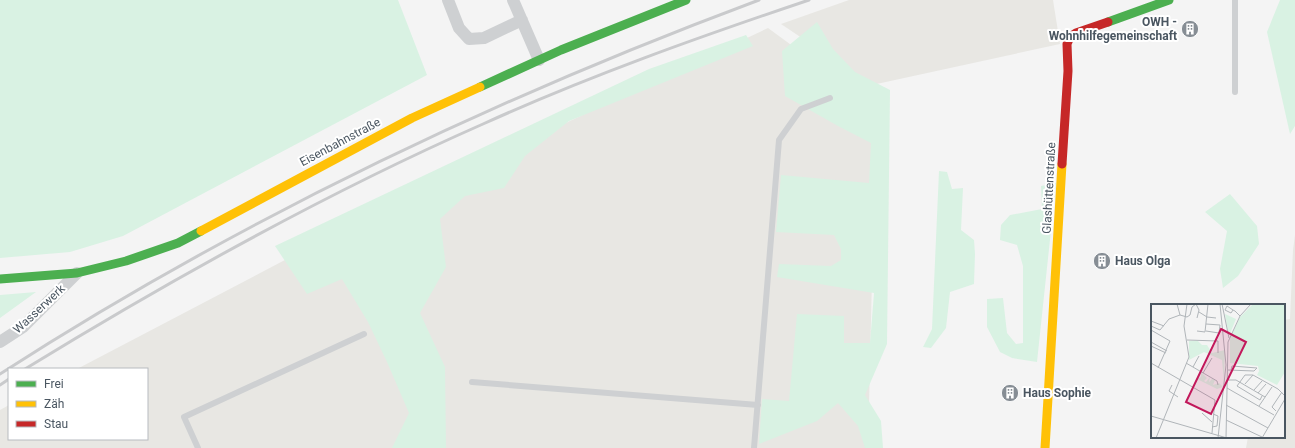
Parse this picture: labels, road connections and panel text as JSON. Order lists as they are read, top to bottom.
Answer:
{
  "streets": {
    "street": ["Eisenbahnstraße", "Glashüttenstraße", "Wasserwerk"]
  },
  "crossings": [
    ["Eisenbahnstraße", "Wasserwerk"]
  ],
  "places": {
    "building": ["OWH - Wohnhilfegemeinschaft", "Haus Olga", "Haus Sophie"]
  },
  "legend": ["Frei", "Zäh", "Stau"]
}
